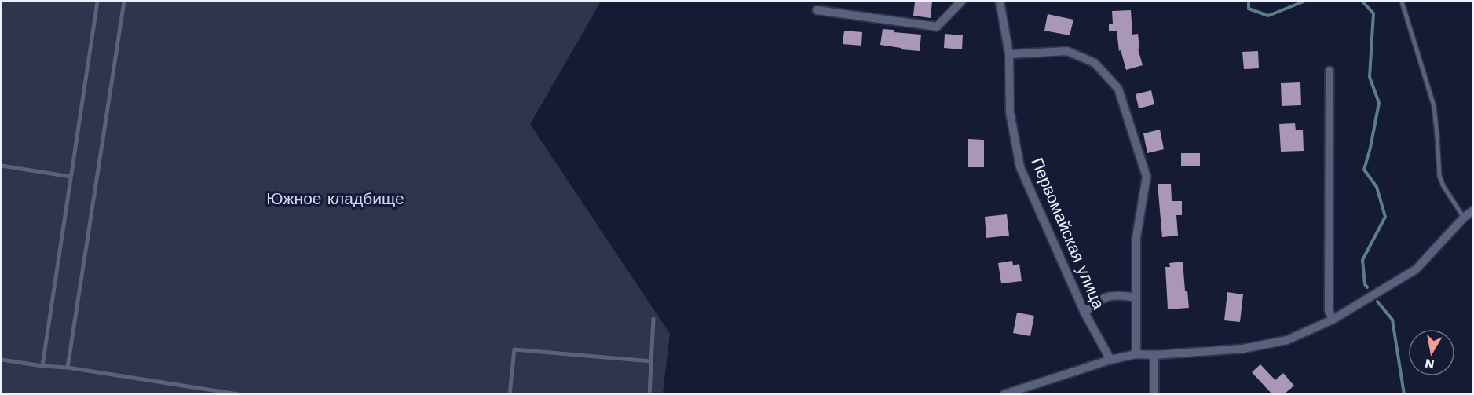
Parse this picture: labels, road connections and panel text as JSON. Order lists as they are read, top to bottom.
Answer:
{
  "streets": {
    "street": ["Первомайская улица"]
  },
  "parks": ["Южное кладбище"],
  "north": "bottom"
}
